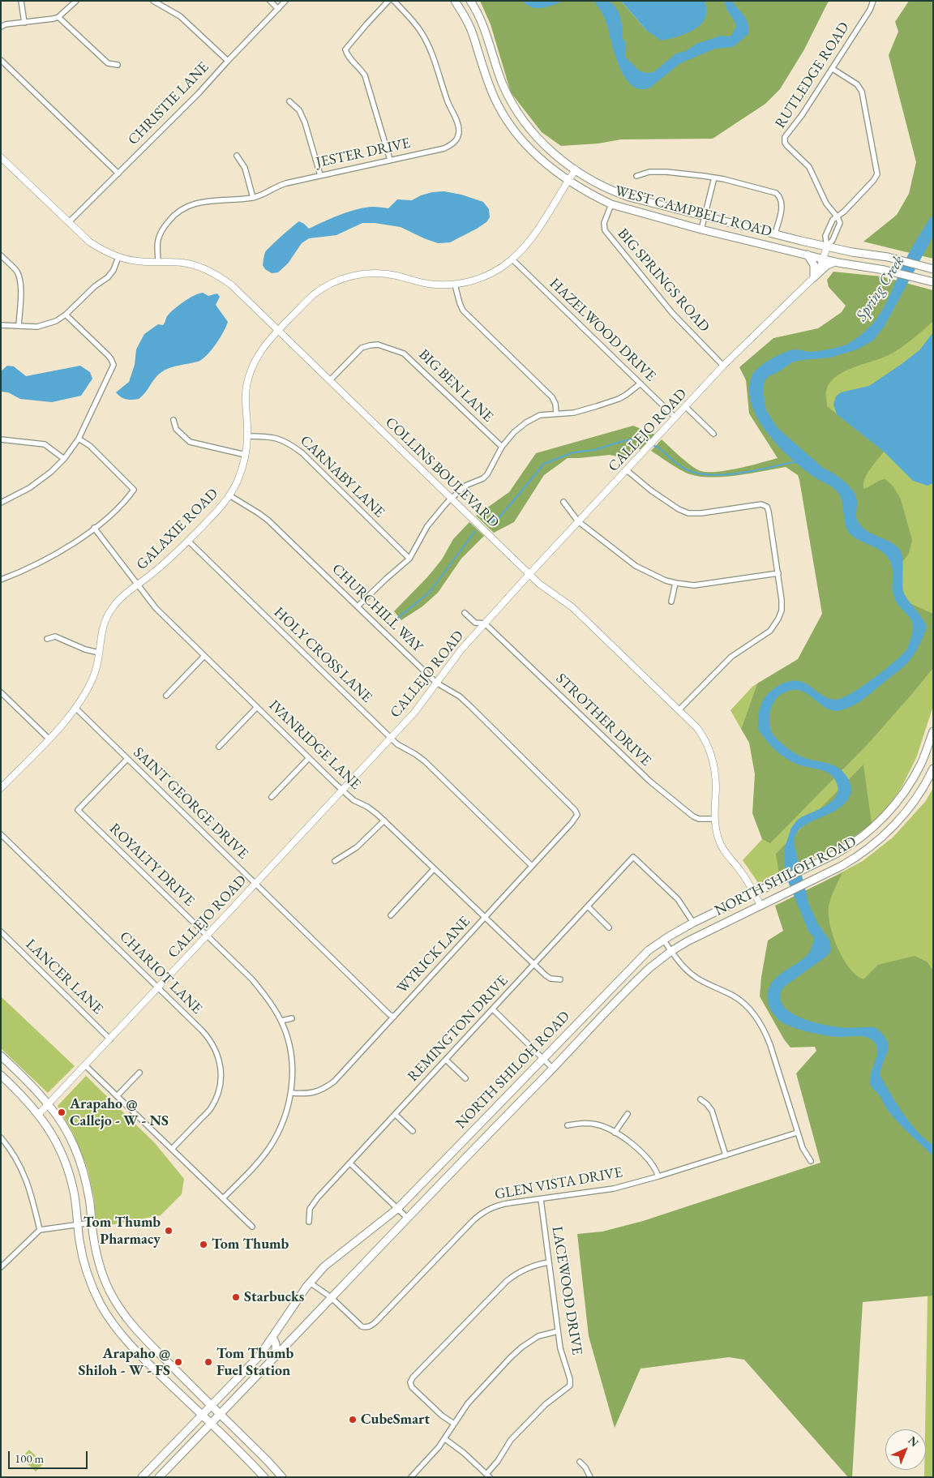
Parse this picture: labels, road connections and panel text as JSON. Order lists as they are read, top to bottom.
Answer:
{
  "streets": {
    "main road": ["WEST CAMPBELL ROAD", "NORTH SHILOH ROAD"],
    "street": [
      "RUTLEDGE ROAD",
      "CHRISTIE LANE",
      "JESTER DRIVE",
      "BIG SPRINGS ROAD",
      "HAZELWOOD DRIVE",
      "BIG BEN LANE",
      "CALLEJO ROAD",
      "COLLINS BOULEVARD",
      "CARNABY LANE",
      "GALAXIE ROAD",
      "CHURCHILL WAY",
      "HOLY CROSS LANE",
      "STROTHER DRIVE",
      "IVANRIDGE LANE",
      "SAINT GEORGE DRIVE",
      "ROYALTY DRIVE",
      "WYRICK LANE",
      "CHARIOT LANE",
      "LANCER LANE",
      "REMINGTON DRIVE",
      "GLEN VISTA DRIVE",
      "LACEWOOD DRIVE"
    ]
  },
  "crossings": [
    ["RUTLEDGE ROAD", "CALLEJO ROAD"],
    ["CHRISTIE LANE", "COLLINS BOULEVARD"],
    ["JESTER DRIVE", "COLLINS BOULEVARD"],
    ["WEST CAMPBELL ROAD", "BIG SPRINGS ROAD"],
    ["WEST CAMPBELL ROAD", "CALLEJO ROAD"],
    ["WEST CAMPBELL ROAD", "GALAXIE ROAD"],
    ["BIG SPRINGS ROAD", "CALLEJO ROAD"],
    ["HAZELWOOD DRIVE", "CALLEJO ROAD"],
    ["HAZELWOOD DRIVE", "GALAXIE ROAD"],
    ["BIG BEN LANE", "COLLINS BOULEVARD"],
    ["CALLEJO ROAD", "COLLINS BOULEVARD"],
    ["CALLEJO ROAD", "CHURCHILL WAY"],
    ["CALLEJO ROAD", "HOLY CROSS LANE"],
    ["CALLEJO ROAD", "STROTHER DRIVE"],
    ["CALLEJO ROAD", "IVANRIDGE LANE"],
    ["CALLEJO ROAD", "SAINT GEORGE DRIVE"],
    ["CALLEJO ROAD", "ROYALTY DRIVE"],
    ["CALLEJO ROAD", "CHARIOT LANE"],
    ["CALLEJO ROAD", "LANCER LANE"],
    ["COLLINS BOULEVARD", "GALAXIE ROAD"],
    ["COLLINS BOULEVARD", "STROTHER DRIVE"],
    ["COLLINS BOULEVARD", "NORTH SHILOH ROAD"],
    ["CARNABY LANE", "GALAXIE ROAD"],
    ["GALAXIE ROAD", "CHURCHILL WAY"],
    ["GALAXIE ROAD", "HOLY CROSS LANE"],
    ["GALAXIE ROAD", "IVANRIDGE LANE"],
    ["GALAXIE ROAD", "SAINT GEORGE DRIVE"],
    ["CHURCHILL WAY", "WYRICK LANE"],
    ["HOLY CROSS LANE", "WYRICK LANE"],
    ["IVANRIDGE LANE", "WYRICK LANE"],
    ["IVANRIDGE LANE", "REMINGTON DRIVE"],
    ["SAINT GEORGE DRIVE", "ROYALTY DRIVE"],
    ["SAINT GEORGE DRIVE", "WYRICK LANE"],
    ["ROYALTY DRIVE", "WYRICK LANE"],
    ["NORTH SHILOH ROAD", "REMINGTON DRIVE"],
    ["NORTH SHILOH ROAD", "GLEN VISTA DRIVE"],
    ["GLEN VISTA DRIVE", "LACEWOOD DRIVE"]
  ],
  "water": ["Spring Creek"],
  "places": [
    "Arapaho @ Callejo - W - NS",
    "Tom Thumb Pharmacy",
    "Tom Thumb",
    "Starbucks",
    "Arapaho @ Shiloh - W - FS",
    "Tom Thumb Fuel Station",
    "CubeSmart"
  ],
  "scale_bar": "100 m",
  "north": "top right"
}
